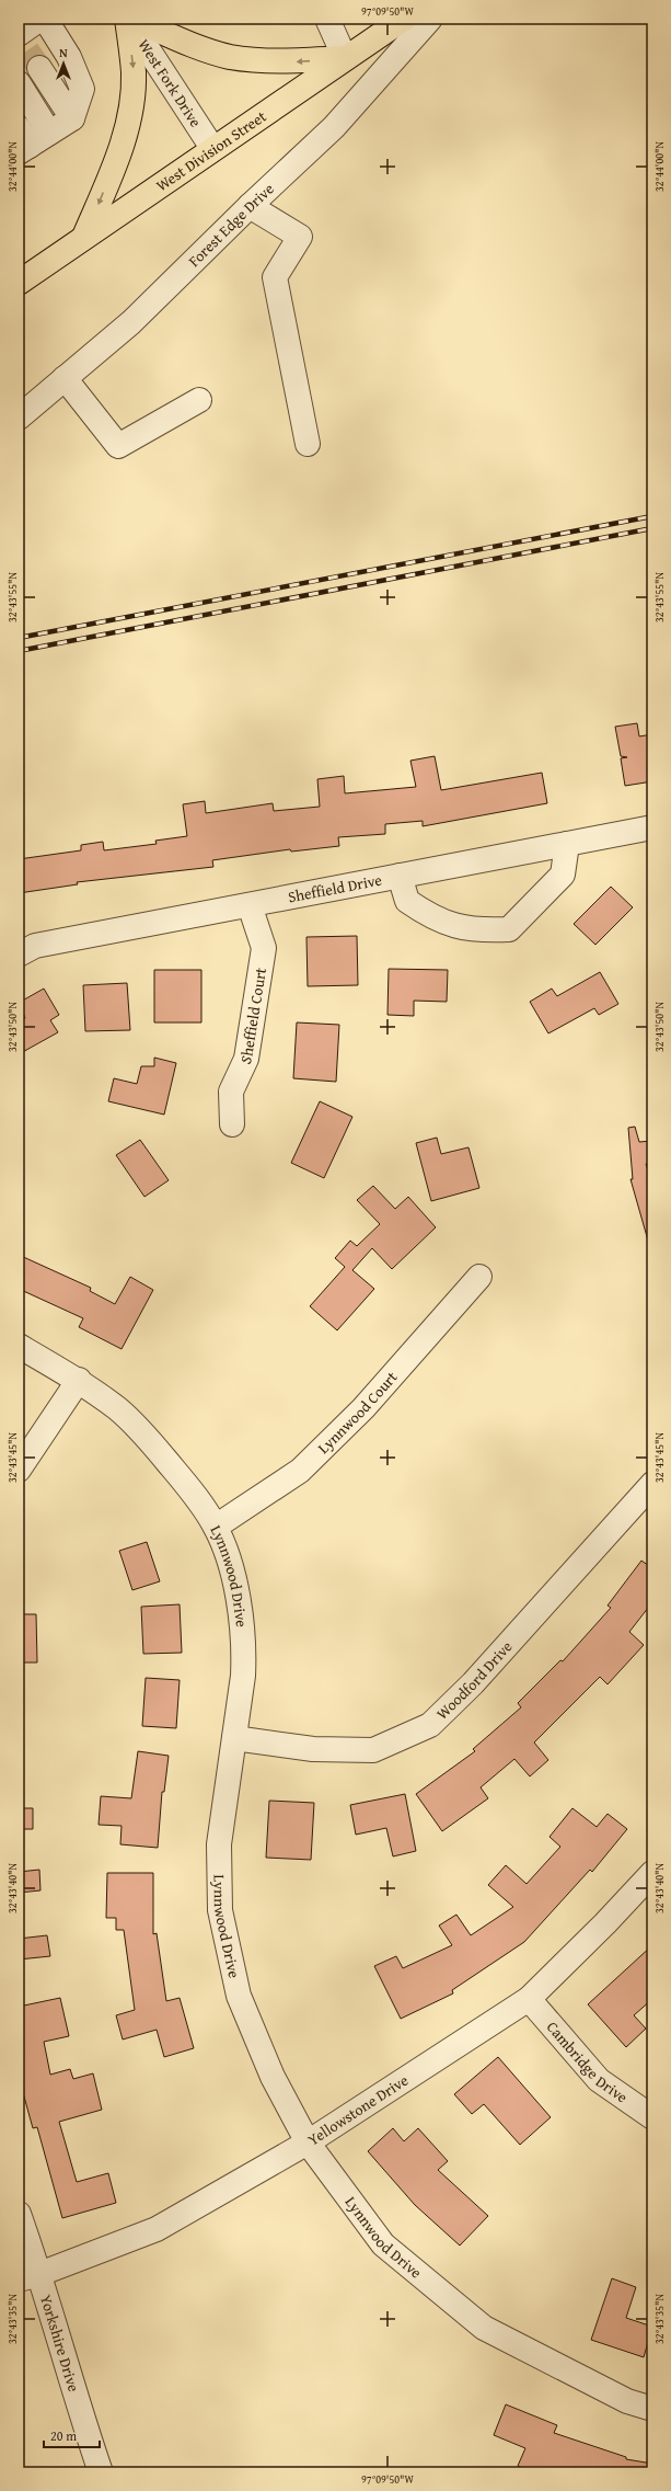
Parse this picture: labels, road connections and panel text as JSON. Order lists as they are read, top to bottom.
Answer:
{
  "streets": {
    "main road": ["West Division Street"],
    "street": [
      "West Fork Drive",
      "Forest Edge Drive",
      "Sheffield Drive",
      "Sheffield Court",
      "Lynnwood Court",
      "Lynnwood Drive",
      "Woodford Drive",
      "Cambridge Drive",
      "Yellowstone Drive",
      "Yorkshire Drive"
    ]
  },
  "crossings": [
    ["West Fork Drive", "West Division Street"],
    ["Sheffield Drive", "Sheffield Court"],
    ["Lynnwood Court", "Lynnwood Drive"],
    ["Lynnwood Drive", "Woodford Drive"],
    ["Lynnwood Drive", "Yellowstone Drive"],
    ["Cambridge Drive", "Yellowstone Drive"],
    ["Yellowstone Drive", "Yorkshire Drive"]
  ],
  "scale_bar": "20 m",
  "north": "top",
  "coordinates": [
    "97°09'50\"W",
    "32°44'00\"N",
    "32°43'55\"N",
    "32°43'50\"N",
    "32°43'45\"N",
    "32°43'40\"N",
    "32°43'35\"N"
  ]
}
